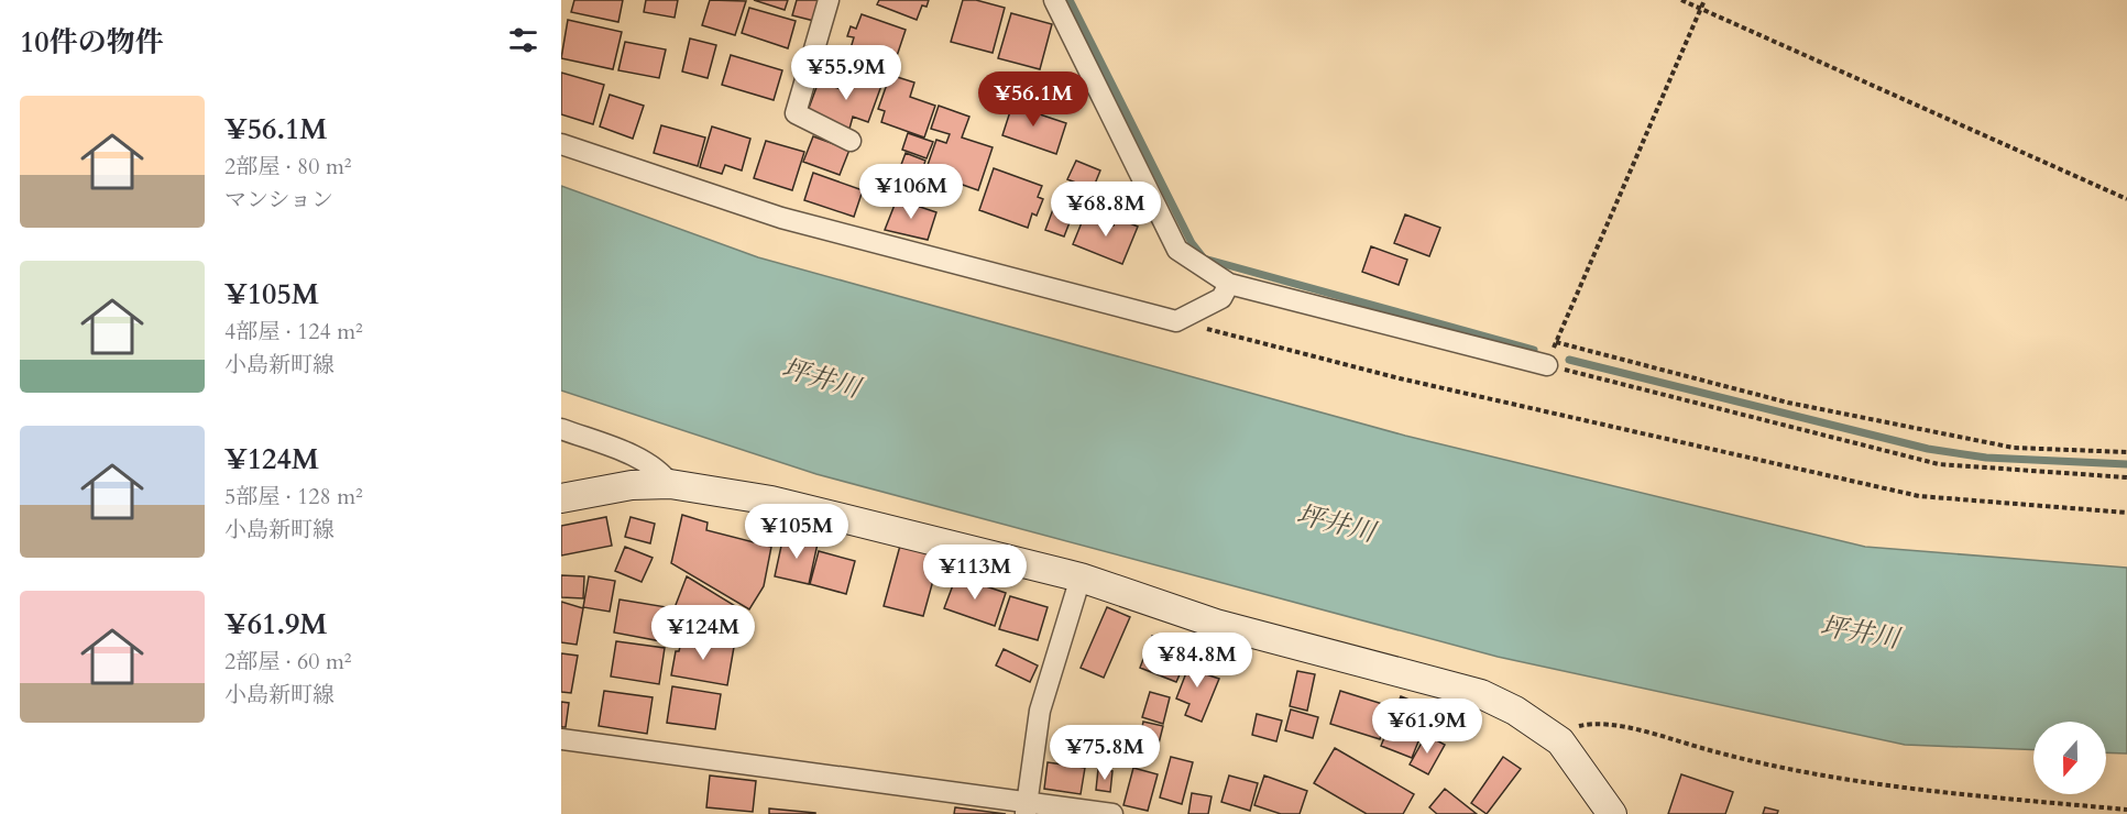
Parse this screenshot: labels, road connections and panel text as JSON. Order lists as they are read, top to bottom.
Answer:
{
  "water": ["坪井川"],
  "north": "bottom",
  "page": {
    "heading": "10件の物件",
    "price": [
      "¥55.9M",
      "¥56.1M",
      "¥106M",
      "¥68.8M",
      "¥105M",
      "¥113M",
      "¥124M",
      "¥84.8M",
      "¥61.9M",
      "¥75.8M"
    ],
    "list": [
      {
        "name": "¥56.1M",
        "note": "2部屋 · 80 m² · マンション"
      },
      {
        "name": "¥105M",
        "note": "4部屋 · 124 m² · 小島新町線"
      },
      {
        "name": "¥124M",
        "note": "5部屋 · 128 m² · 小島新町線"
      },
      {
        "name": "¥61.9M",
        "note": "2部屋 · 60 m² · 小島新町線"
      }
    ]
  }
}
